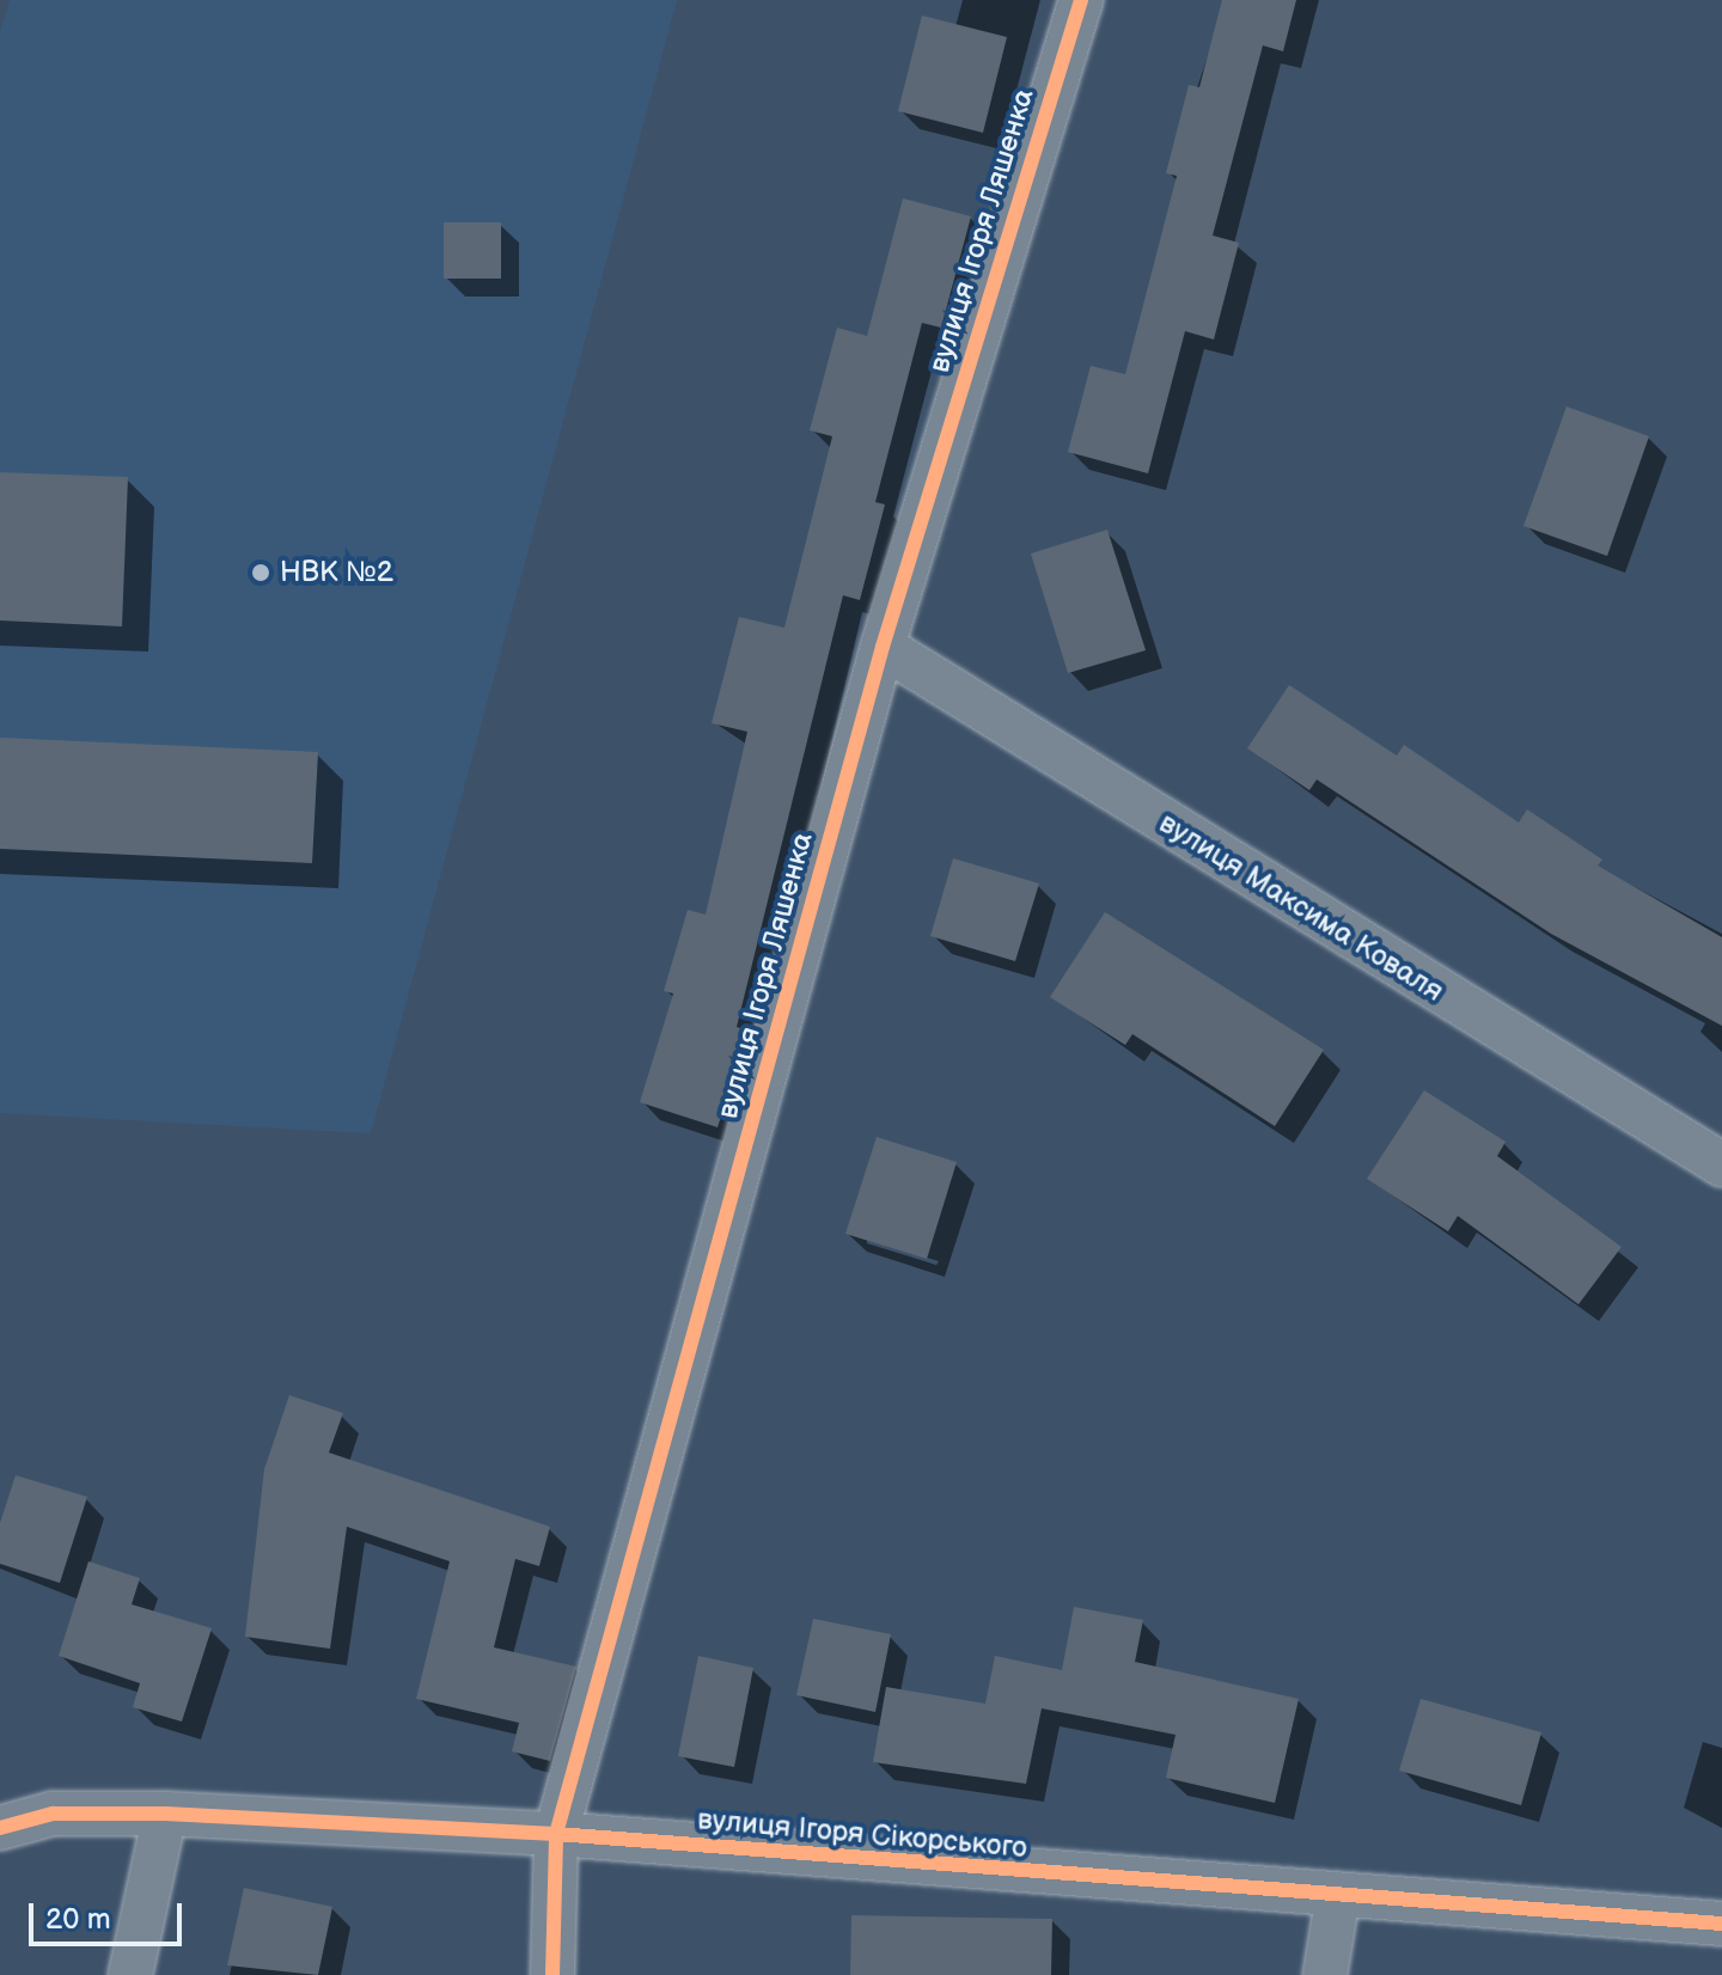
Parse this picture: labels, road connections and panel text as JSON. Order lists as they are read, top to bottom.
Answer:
{
  "streets": {
    "street": ["вулиця Ігоря Ляшенка", "вулиця Максима Коваля", "вулиця Ігоря Сікорського"]
  },
  "crossings": [
    ["вулиця Ігоря Ляшенка", "вулиця Максима Коваля"],
    ["вулиця Ігоря Ляшенка", "вулиця Ігоря Сікорського"]
  ],
  "places": ["НВК №2"],
  "scale_bar": "20 m"
}
